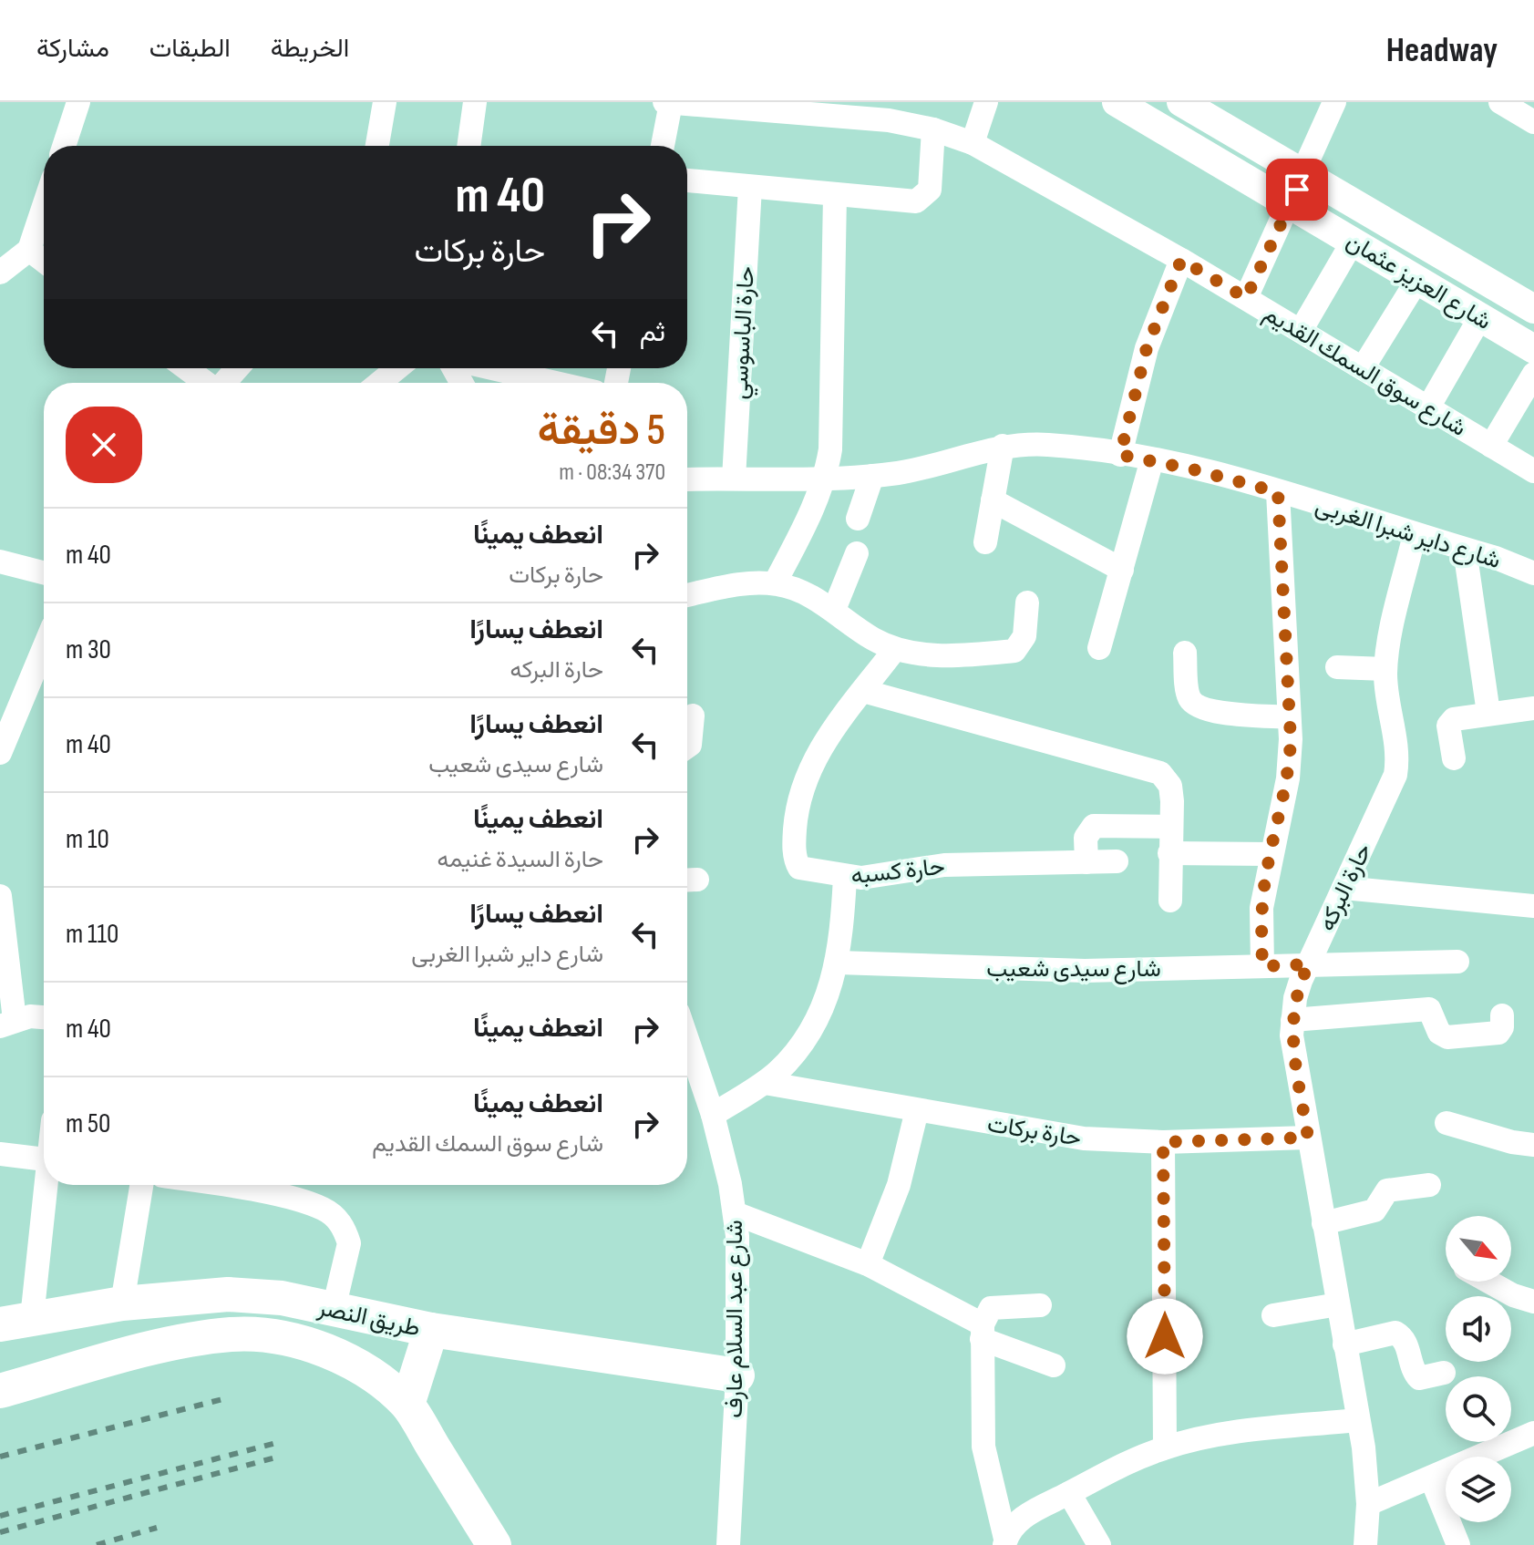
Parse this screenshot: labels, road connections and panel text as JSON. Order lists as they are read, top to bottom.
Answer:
{
  "streets": {
    "main road": ["طريق النصر"],
    "street": [
      "شارع العزيز عثمان",
      "حارة الباسوسي",
      "شارع سوق السمك القديم",
      "شارع داير شبرا الغربى",
      "حارة كسبه",
      "حارة البركه",
      "شارع سيدى شعيب",
      "حارة بركات",
      "شارع عبد السلام عارف"
    ]
  },
  "crossings": [
    ["حارة الباسوسي", "شارع داير شبرا الغربى"],
    ["شارع داير شبرا الغربى", "حارة البركه"],
    ["حارة البركه", "شارع سيدى شعيب"],
    ["حارة البركه", "حارة بركات"],
    ["طريق النصر", "شارع عبد السلام عارف"]
  ],
  "north": "bottom right",
  "page": {
    "header": "Headway",
    "nav": ["الخريطة", "الطبقات", "مشاركة"],
    "turn": ["40 m", "حارة بركات"],
    "then": "ثم",
    "heading": ["5 دقيقة", "370 m · 08:34"],
    "list": [
      {
        "name": "انعطف يمينًا",
        "note": "حارة بركات",
        "value": "40 m"
      },
      {
        "name": "انعطف يسارًا",
        "note": "حارة البركه",
        "value": "30 m"
      },
      {
        "name": "انعطف يسارًا",
        "note": "شارع سيدى شعيب",
        "value": "40 m"
      },
      {
        "name": "انعطف يمينًا",
        "note": "حارة السيدة غنيمه",
        "value": "10 m"
      },
      {
        "name": "انعطف يسارًا",
        "note": "شارع داير شبرا الغربى",
        "value": "110 m"
      },
      {
        "name": "انعطف يمينًا",
        "value": "40 m"
      },
      {
        "name": "انعطف يمينًا",
        "note": "شارع سوق السمك القديم",
        "value": "50 m"
      }
    ]
  }
}
